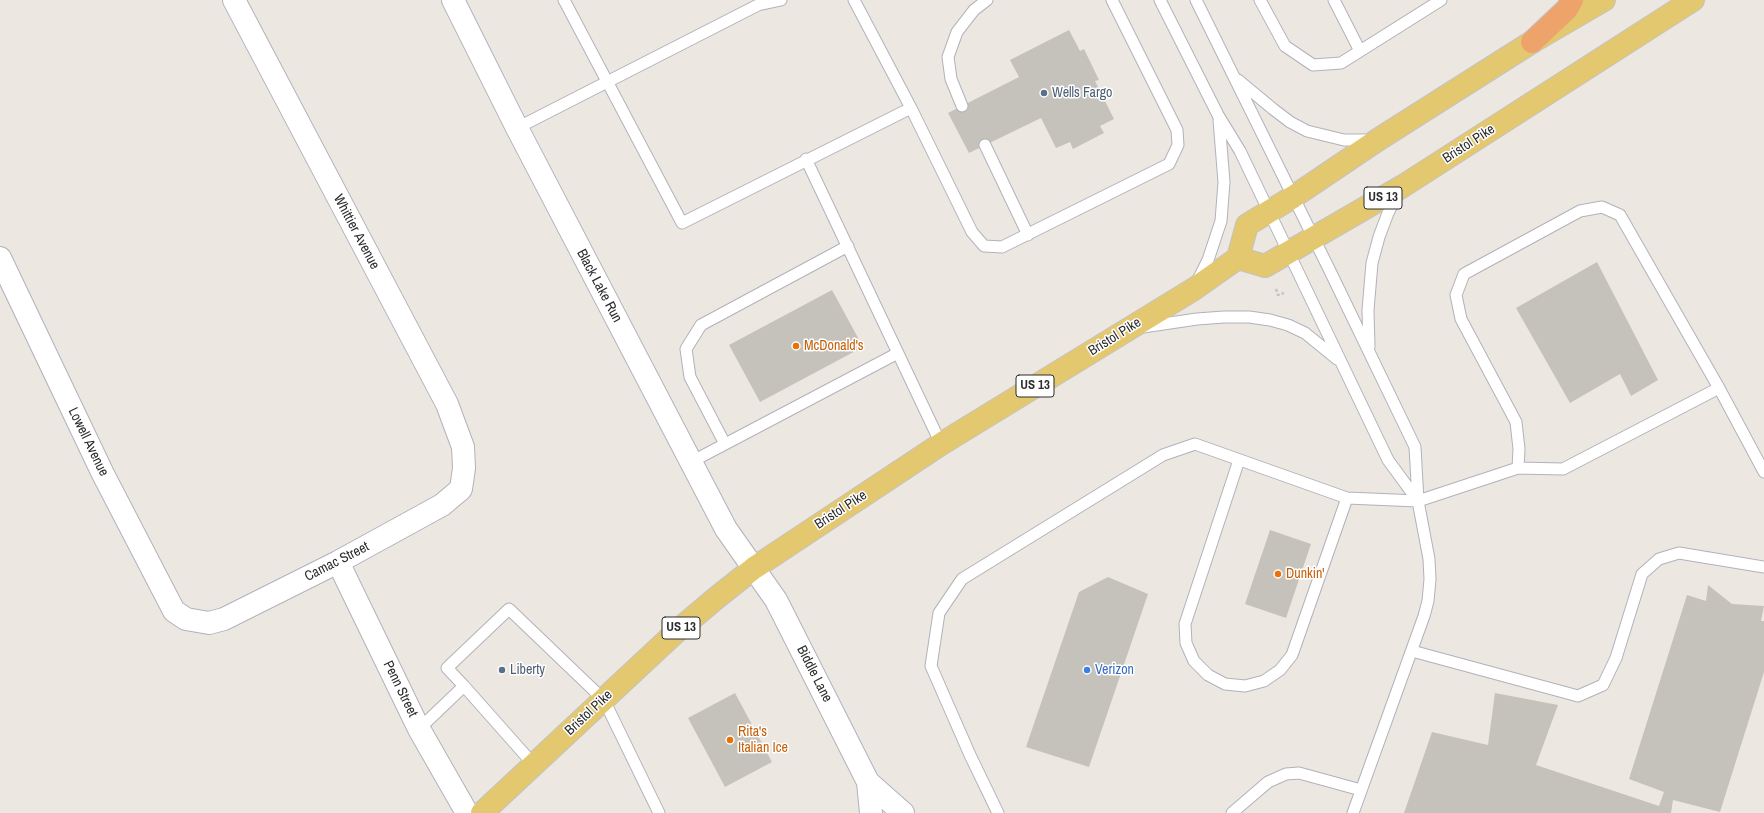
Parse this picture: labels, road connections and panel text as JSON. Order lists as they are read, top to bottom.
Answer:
{
  "streets": {
    "main road": ["Bristol Pike", "US 13"],
    "street": [
      "Whittier Avenue",
      "Black Lake Run",
      "Lowell Avenue",
      "Camac Street",
      "Biddle Lane",
      "Penn Street"
    ]
  },
  "crossings": [
    ["Bristol Pike", "Black Lake Run"],
    ["Bristol Pike", "Biddle Lane"],
    ["Whittier Avenue", "Camac Street"],
    ["Black Lake Run", "Biddle Lane"],
    ["Lowell Avenue", "Camac Street"],
    ["Camac Street", "Penn Street"]
  ],
  "places": [
    "Wells Fargo",
    "McDonald's",
    "Dunkin'",
    "Liberty",
    "Verizon",
    "Rita's Italian Ice"
  ]
}
